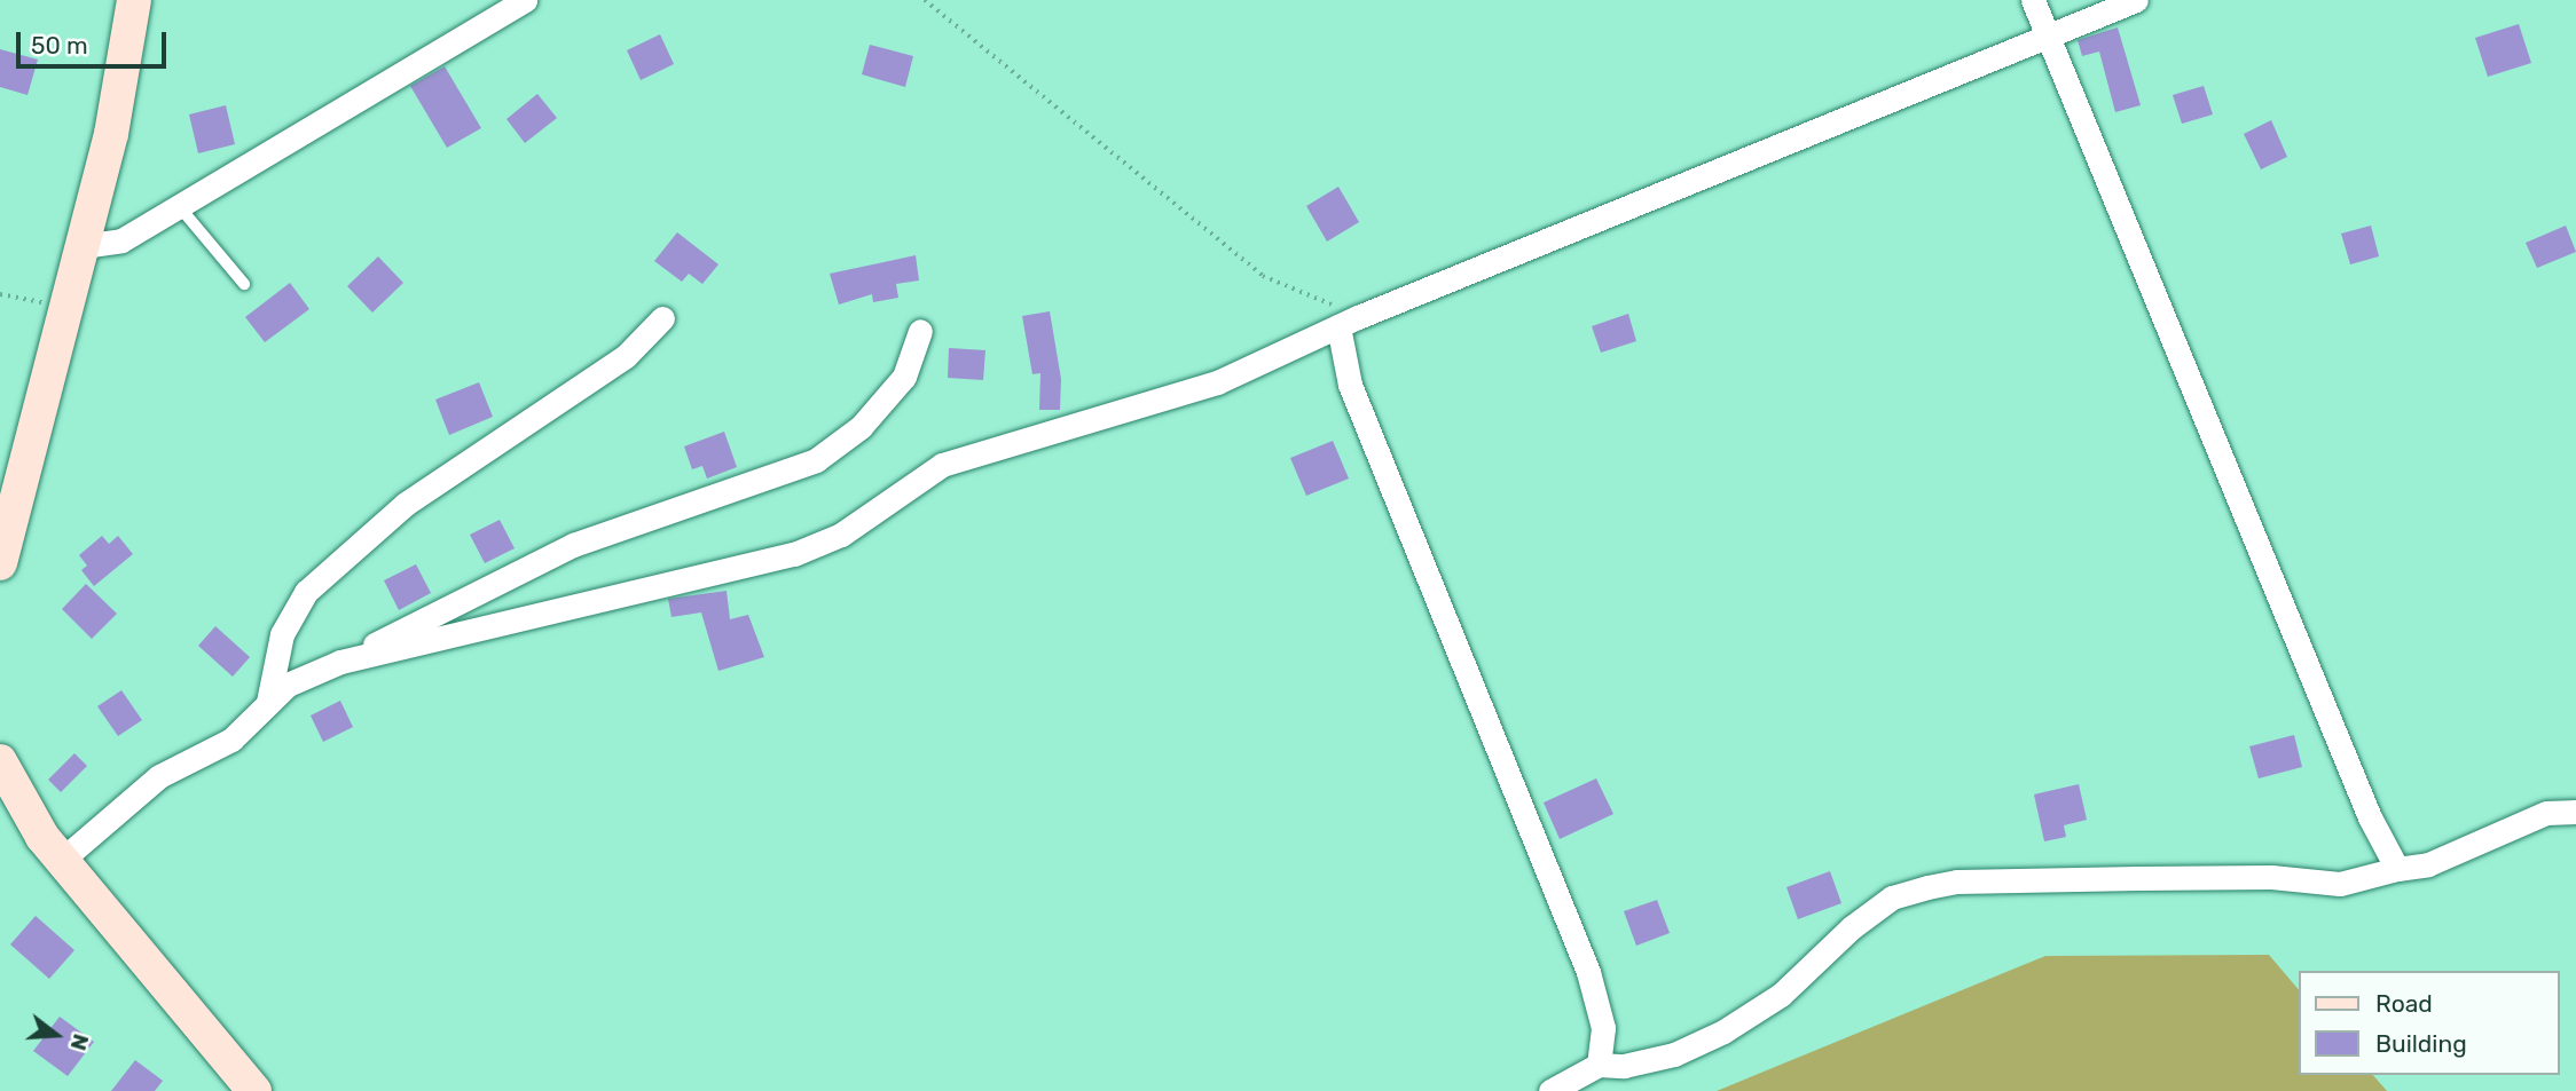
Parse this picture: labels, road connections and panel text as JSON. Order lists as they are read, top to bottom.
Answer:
{
  "legend": ["Road", "Building"],
  "scale_bar": "50 m",
  "north": "right"
}
